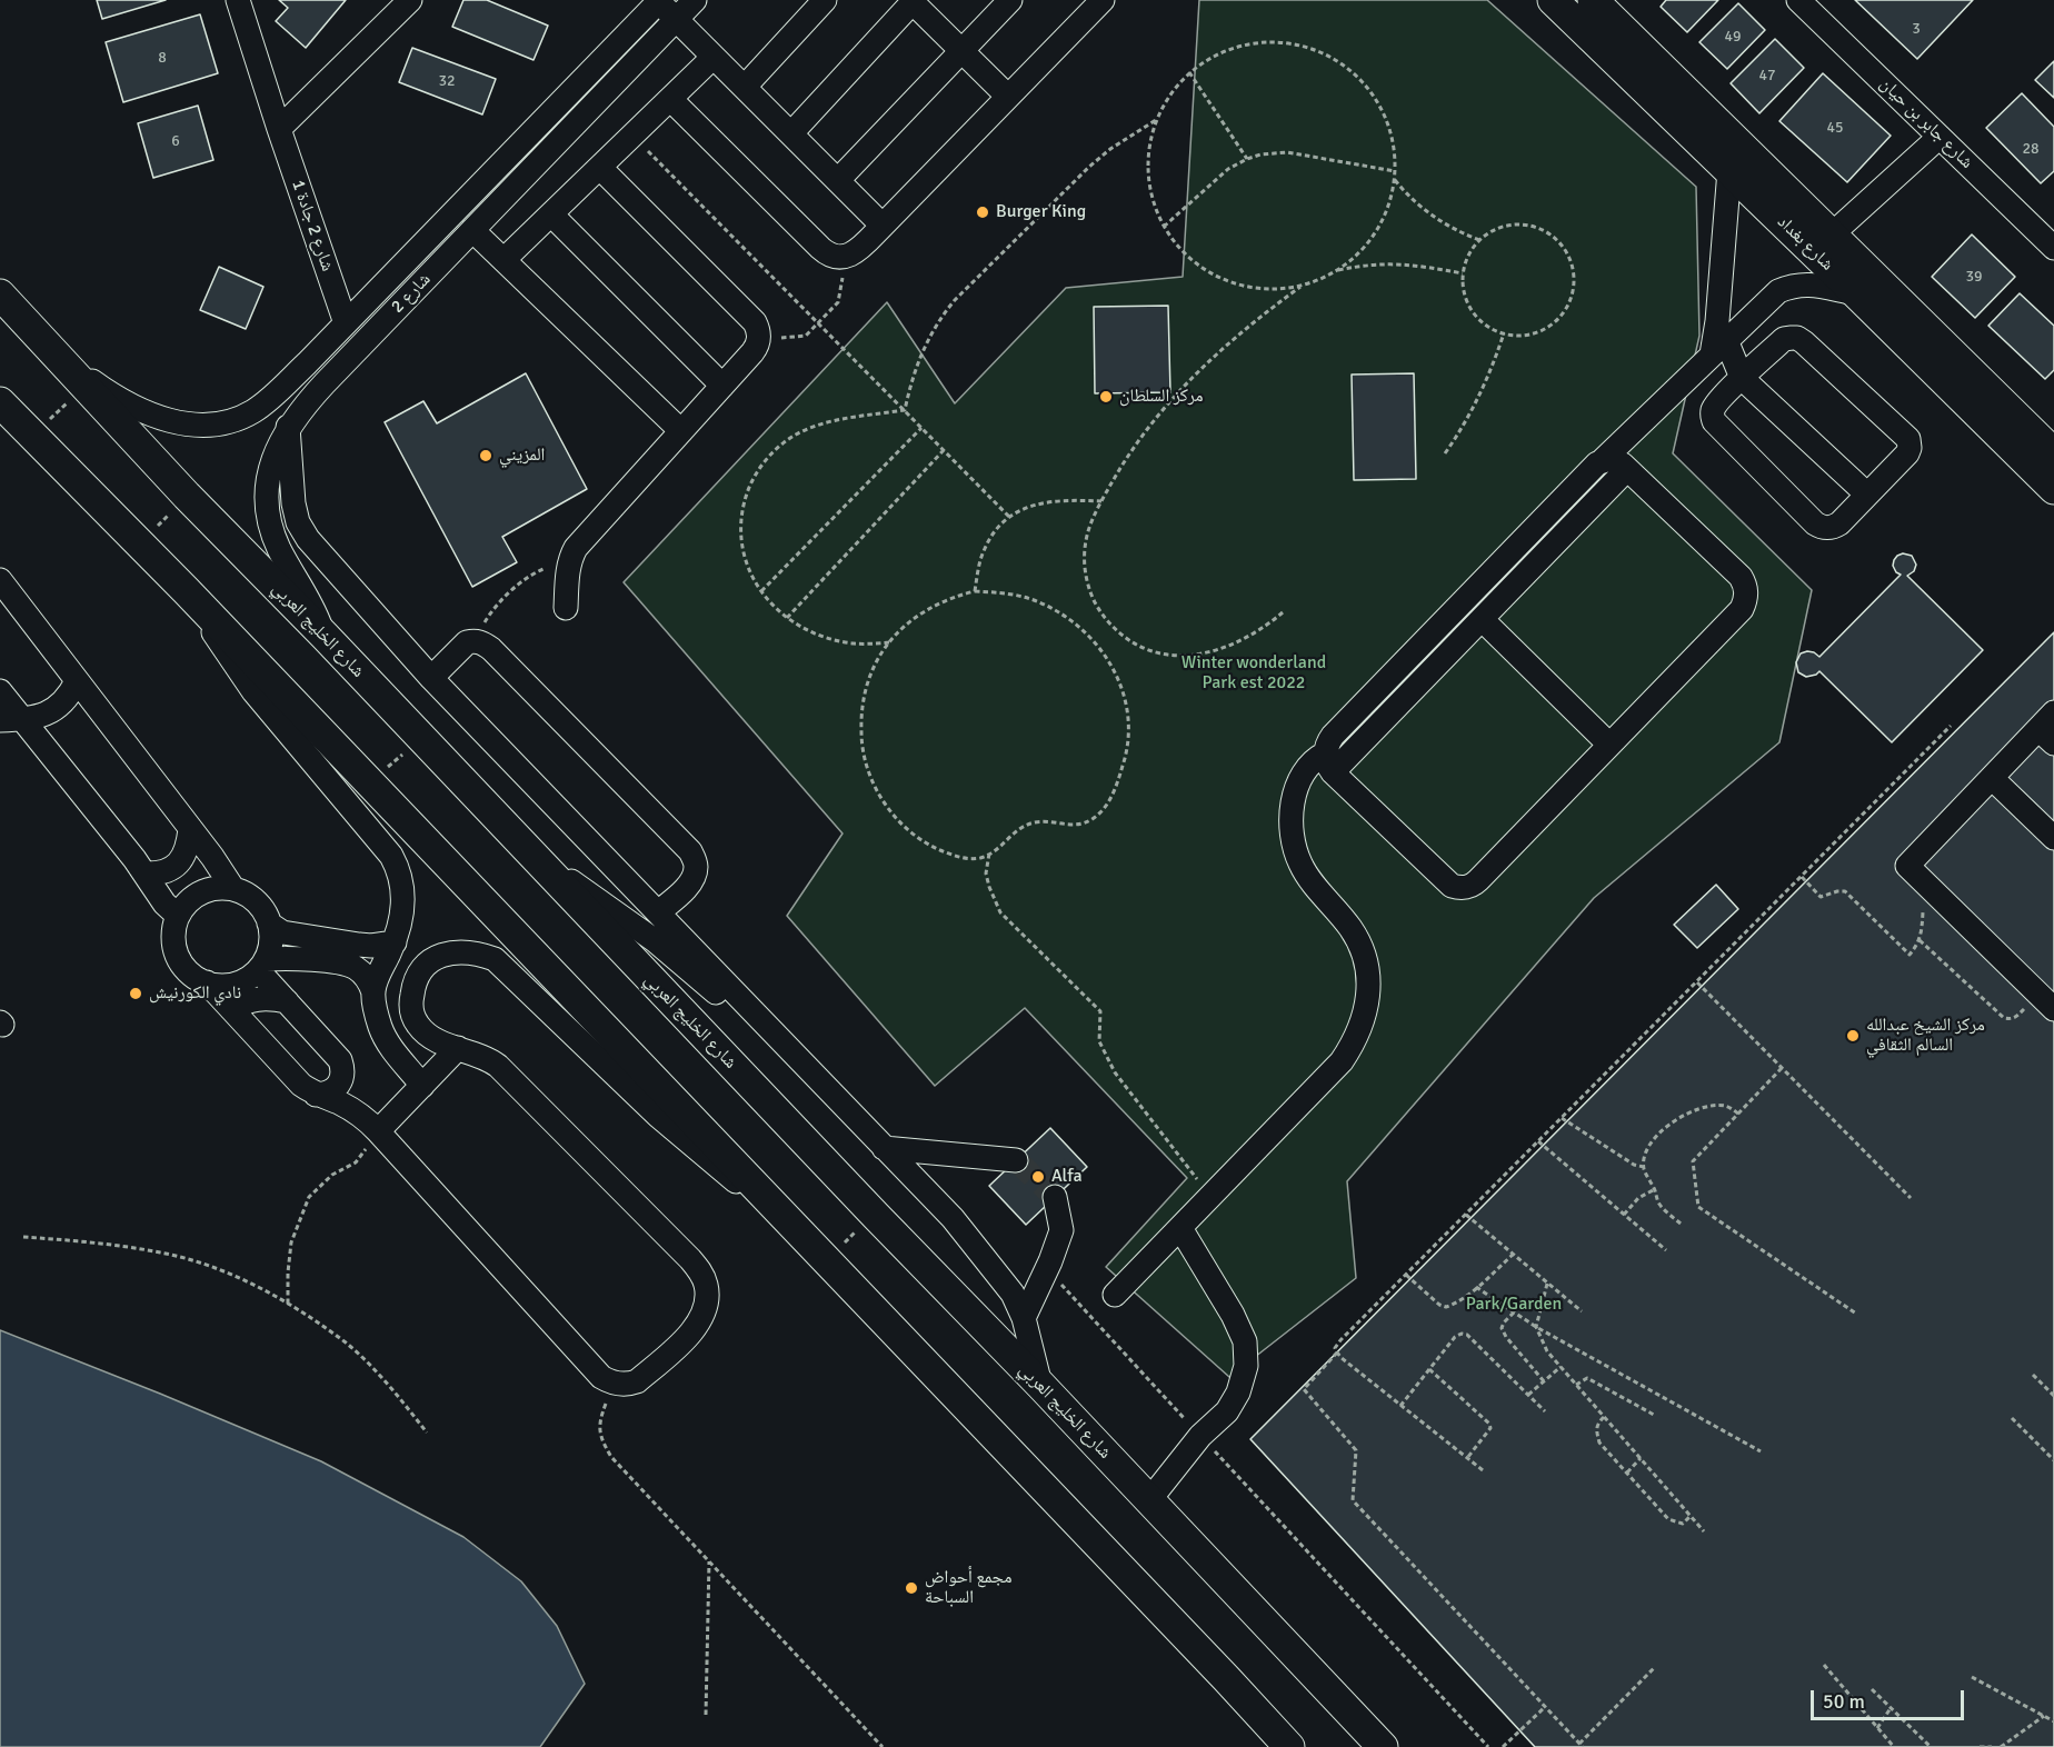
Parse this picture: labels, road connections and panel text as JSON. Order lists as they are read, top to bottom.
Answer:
{
  "streets": {
    "main road": ["شارع بغداد", "شارع الخليج العربي"],
    "street": ["شارع جابر بن حيان", "شارع 2 جادة 1", "شارع 2"]
  },
  "crossings": [
    ["شارع 2 جادة 1", "شارع 2"],
    ["شارع 2", "شارع الخليج العربي"]
  ],
  "parks": ["Winter wonderland Park est 2022", "Park/Garden"],
  "places": [
    "Burger King",
    "مركز السلطان",
    "المزيني",
    "نادي الكورنيش",
    "مركز الشيخ عبدالله السالم الثقافي",
    "Alfa",
    "مجمع أحواض السباحة"
  ],
  "house_numbers": [
    "3",
    "49",
    "8",
    "47",
    "32",
    "45",
    "6",
    "28",
    "39"
  ],
  "scale_bar": "50 m"
}
